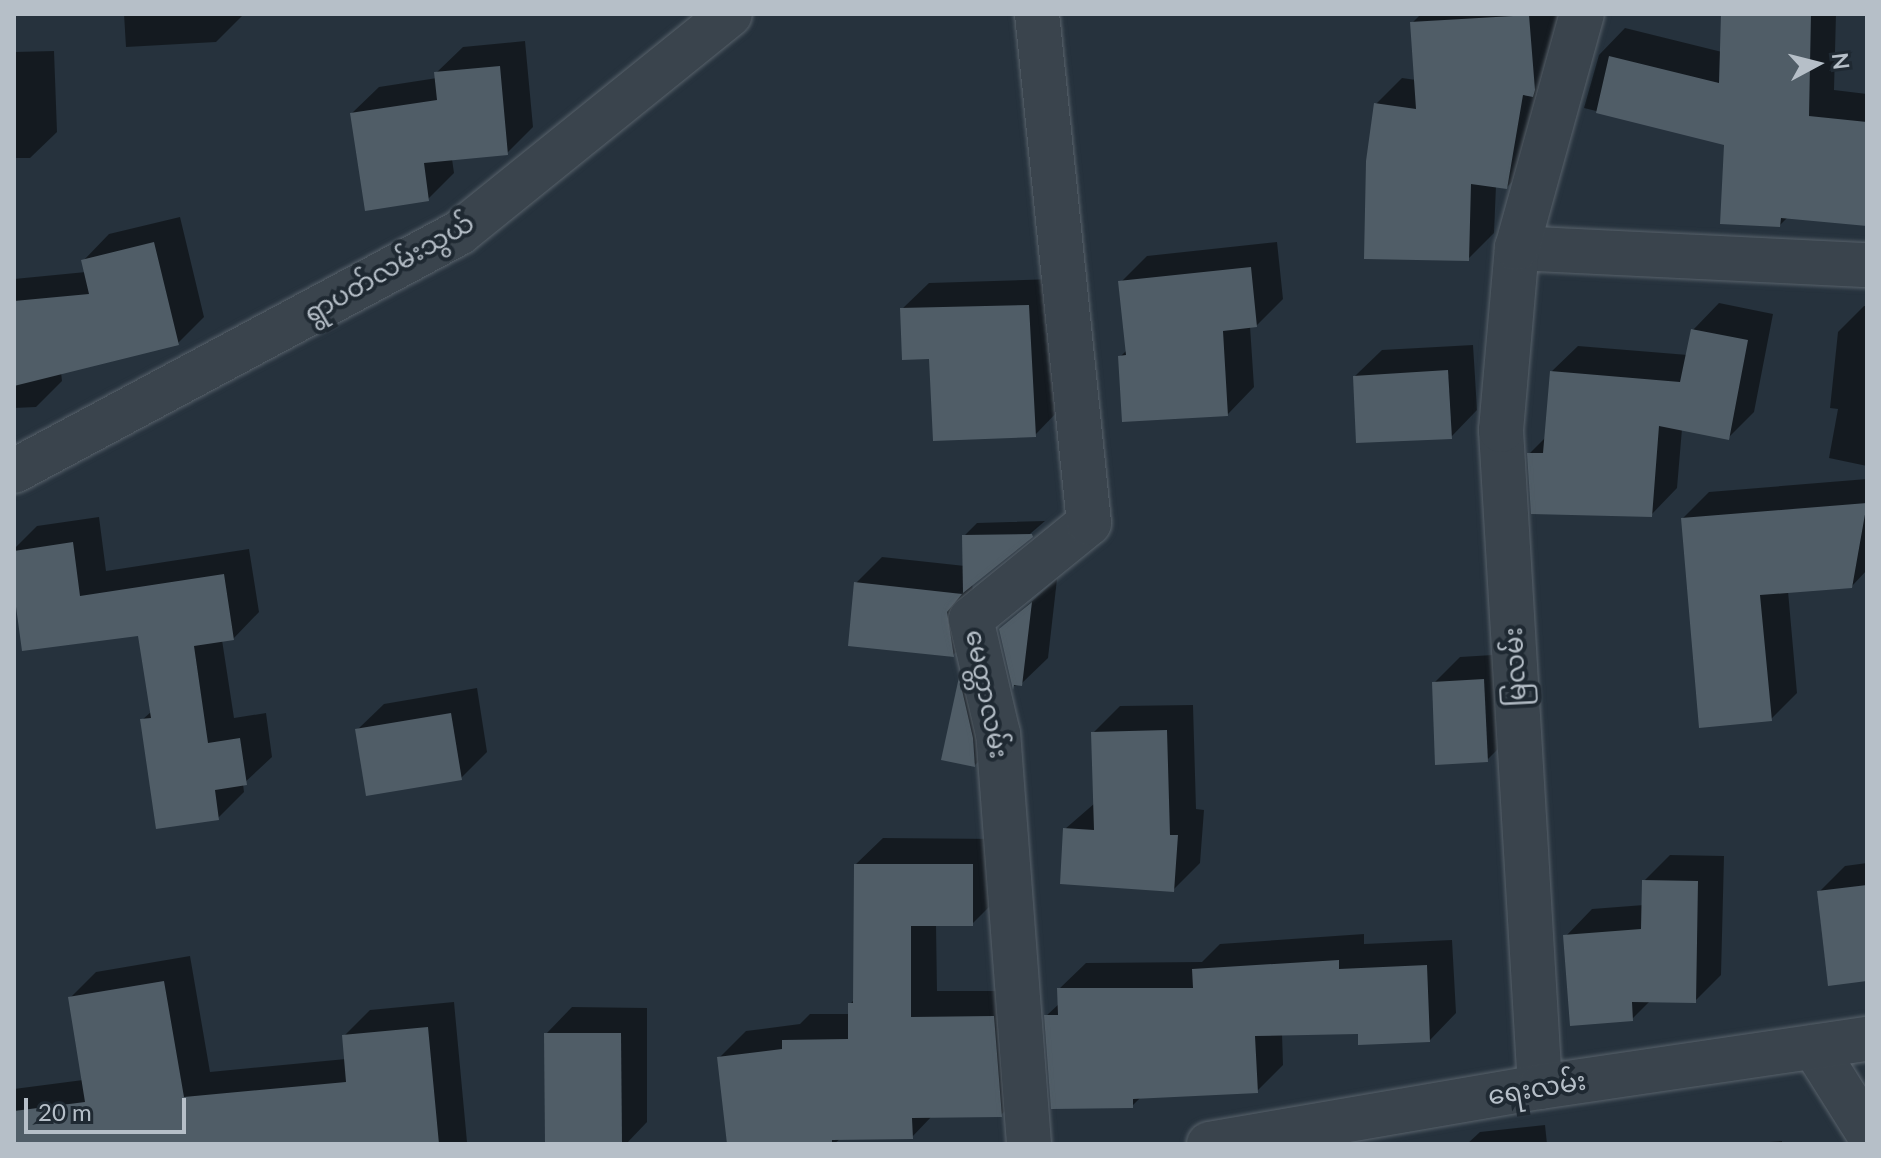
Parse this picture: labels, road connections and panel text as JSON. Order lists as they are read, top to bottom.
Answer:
{
  "streets": {
    "street": [
      "ရွာပတ်လမ်းသွယ်",
      "မြလမ်း",
      "မေတ္တာလမ်း",
      "ရေးလမ်း"
    ]
  },
  "crossings": [
    ["မြလမ်း", "ရေးလမ်း"]
  ],
  "scale_bar": "20 m",
  "north": "right"
}
